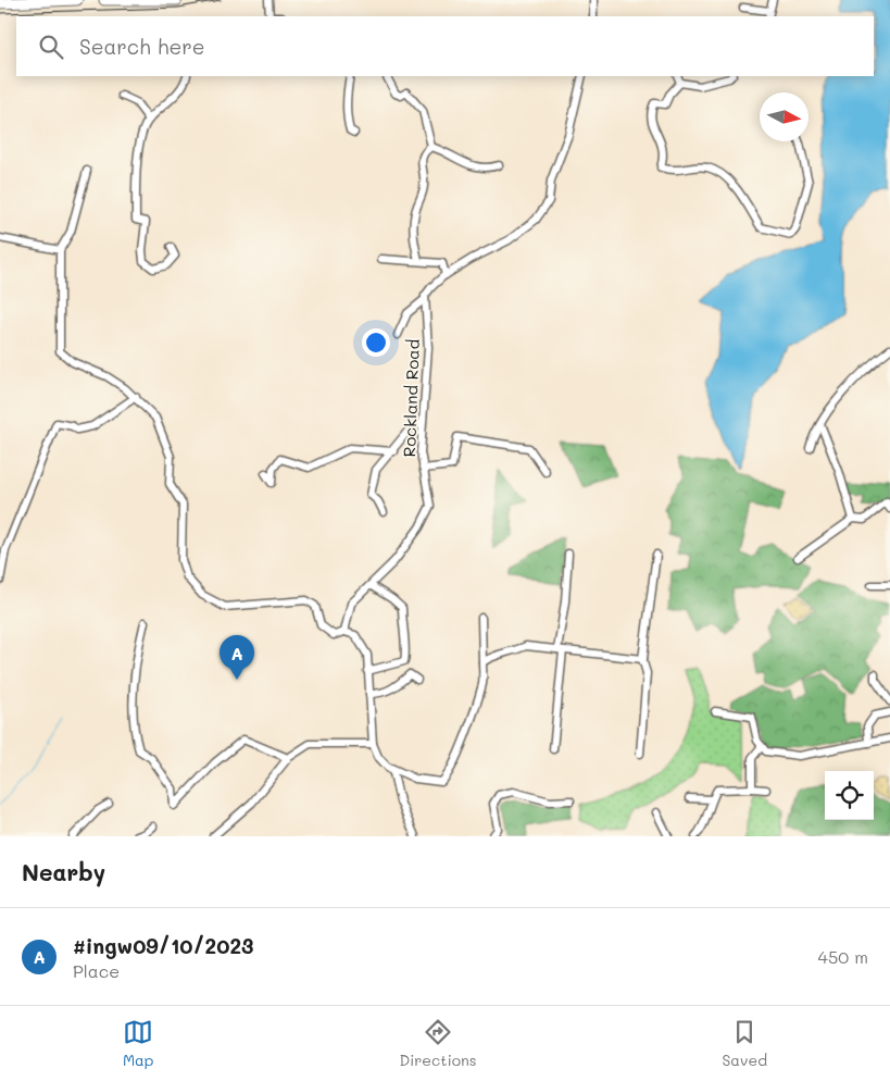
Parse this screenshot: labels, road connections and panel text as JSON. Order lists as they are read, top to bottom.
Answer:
{
  "streets": {
    "street": ["Rockland Road"]
  },
  "north": "right",
  "page": {
    "search": "Search here",
    "pins": "A",
    "heading": "Nearby",
    "list": [
      {
        "mark": "A",
        "name": "#ingw09/10/2023",
        "note": "Place",
        "value": "450 m"
      }
    ],
    "nav": ["Map", "Directions", "Saved"]
  }
}
